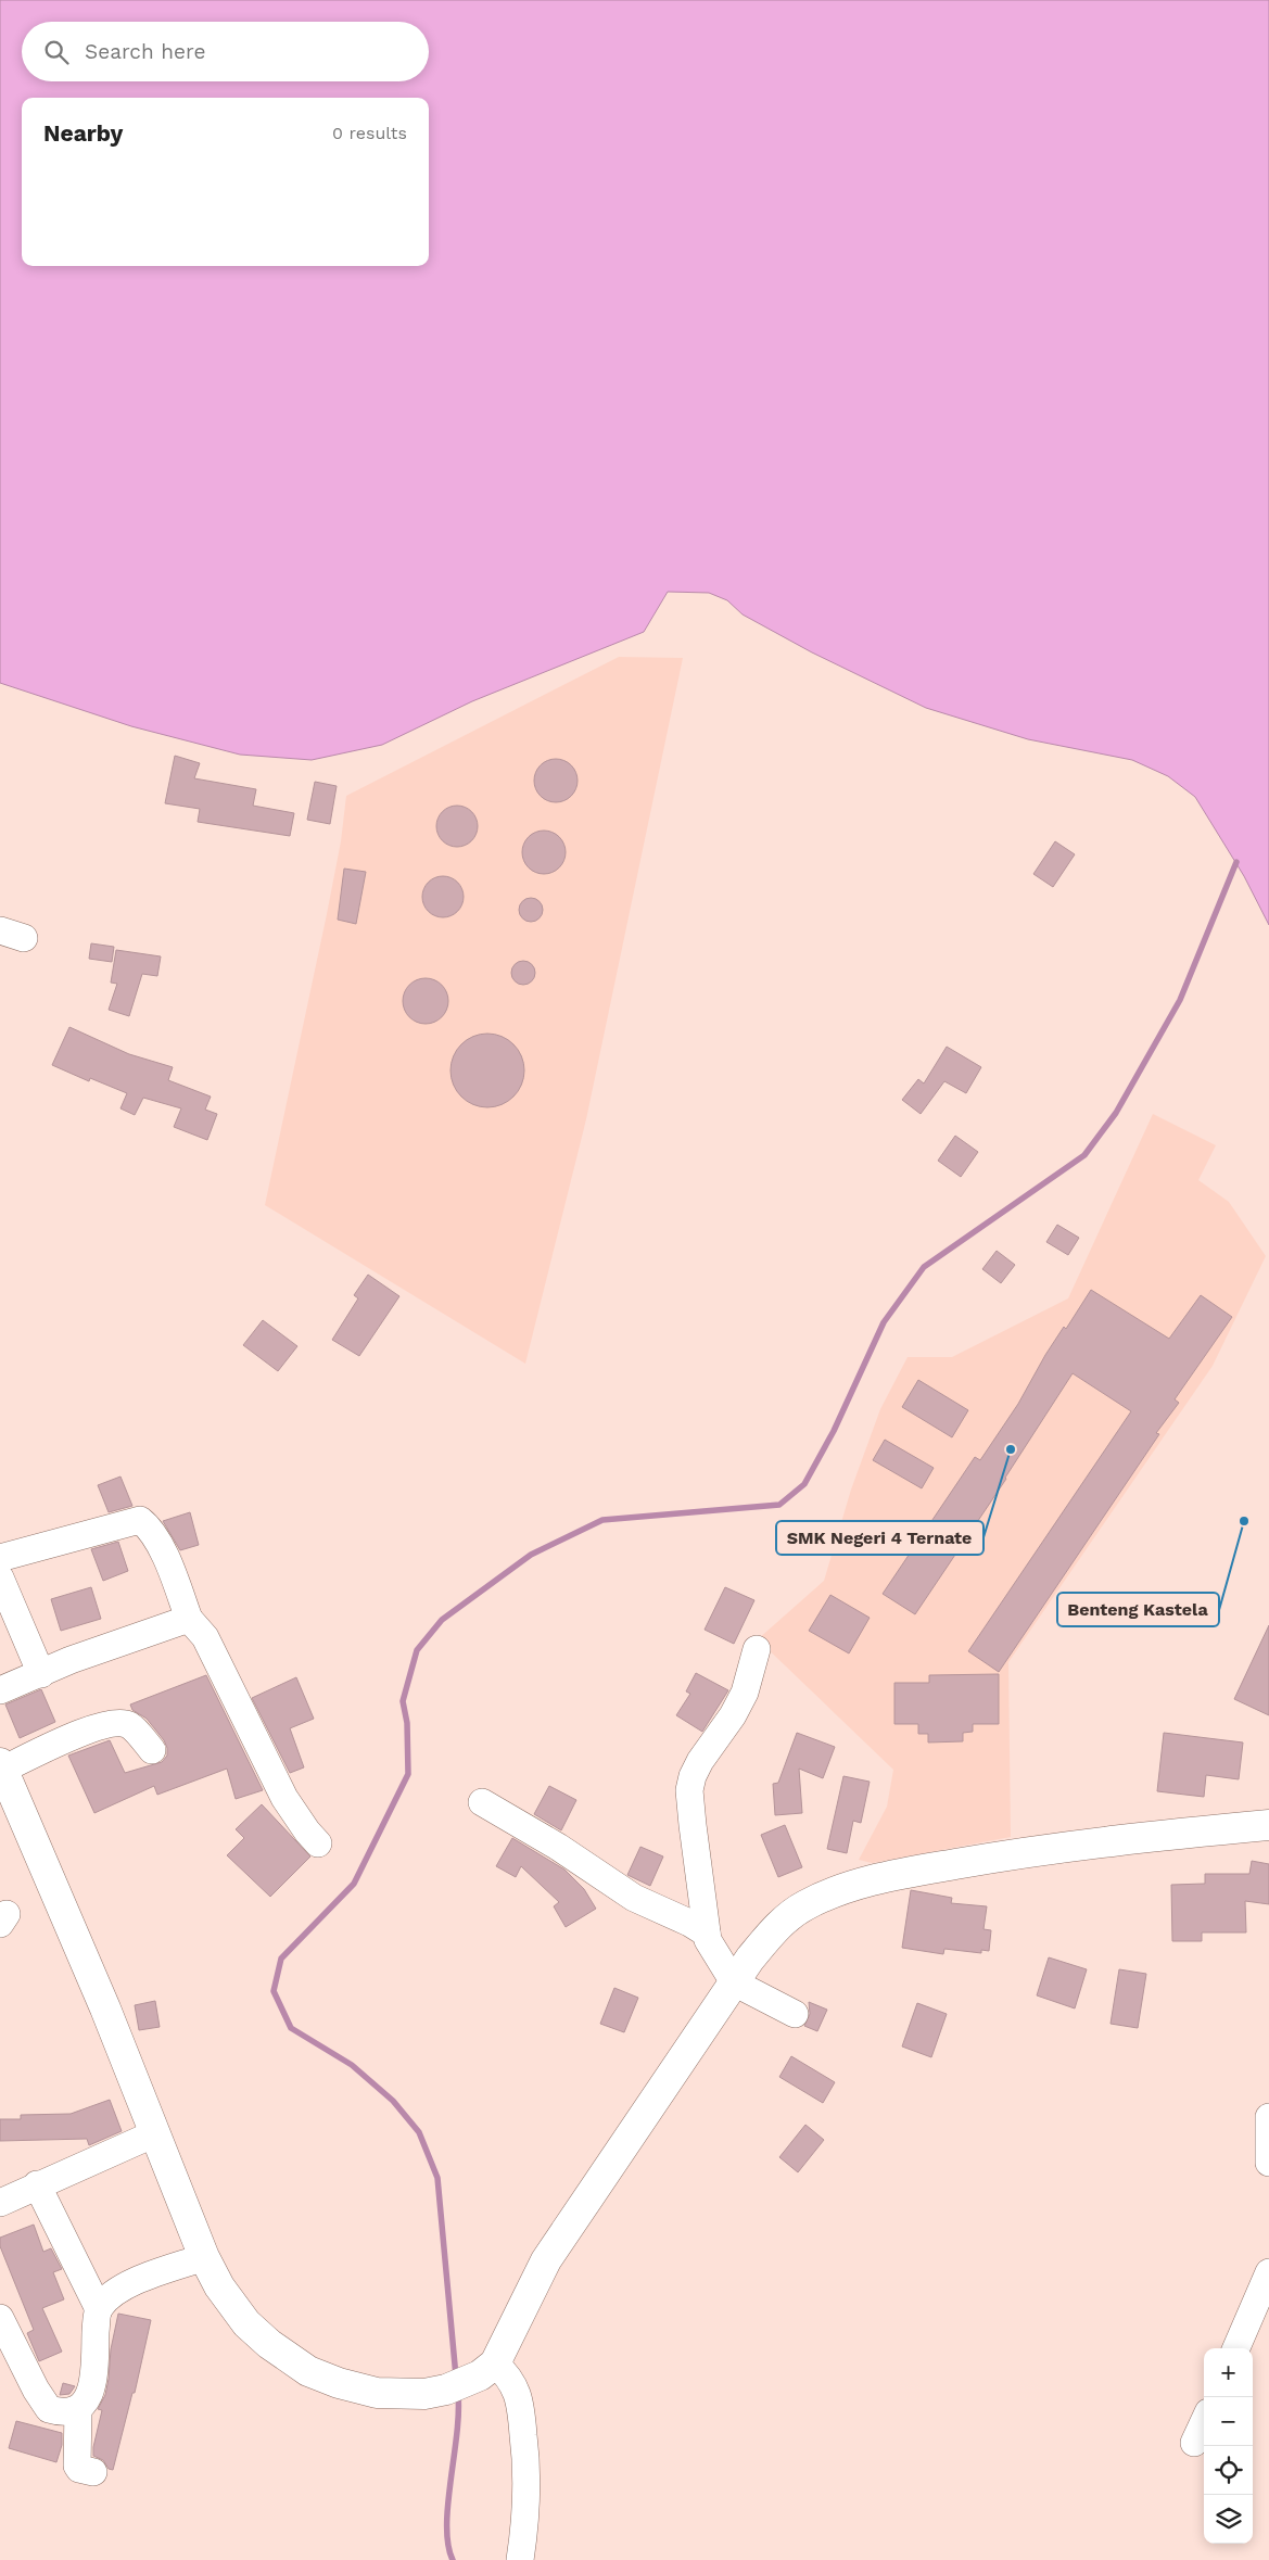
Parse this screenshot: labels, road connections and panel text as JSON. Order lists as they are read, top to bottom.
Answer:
{
  "places": ["SMK Negeri 4 Ternate", "Benteng Kastela"],
  "page": {
    "search": "Search here",
    "heading": ["Nearby", "0 results"],
    "map_buttons": ["+", "−"]
  }
}
